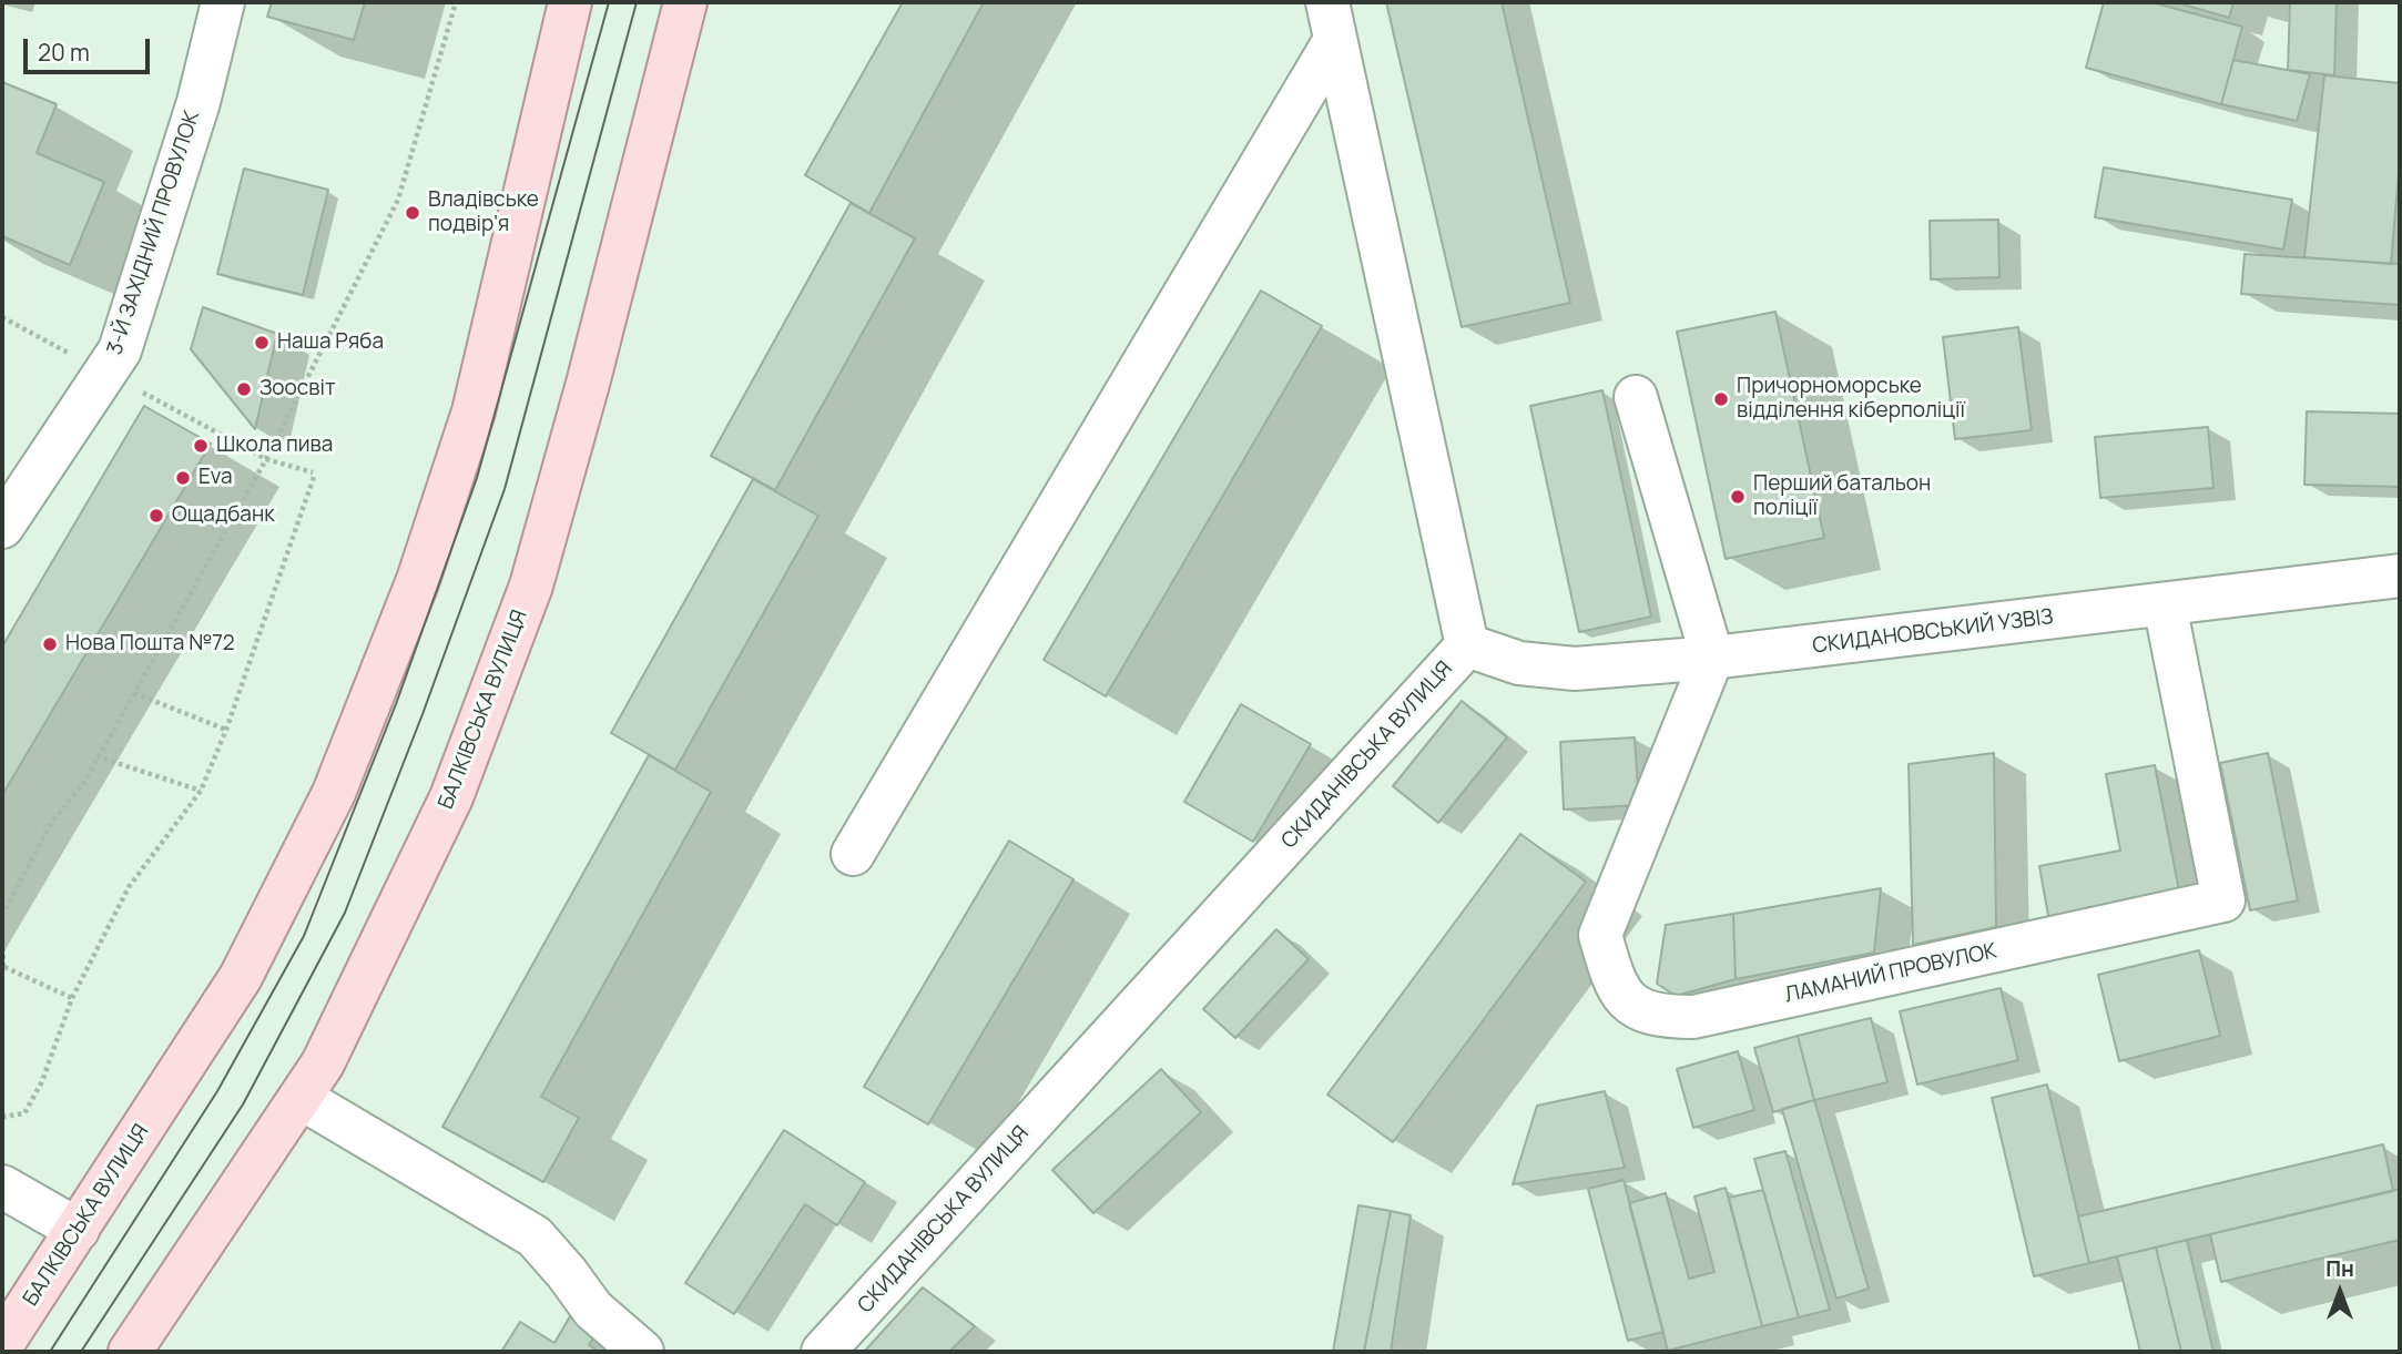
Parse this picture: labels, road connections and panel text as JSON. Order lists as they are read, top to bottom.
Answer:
{
  "streets": {
    "main road": ["БАЛКІВСЬКА ВУЛИЦЯ"],
    "street": [
      "3-Й ЗАХІДНИЙ ПРОВУЛОК",
      "СКИДАНОВСЬКИЙ УЗВІЗ",
      "СКИДАНІВСЬКА ВУЛИЦЯ",
      "ЛАМАНИЙ ПРОВУЛОК"
    ]
  },
  "crossings": [
    ["СКИДАНОВСЬКИЙ УЗВІЗ", "СКИДАНІВСЬКА ВУЛИЦЯ"],
    ["СКИДАНОВСЬКИЙ УЗВІЗ", "ЛАМАНИЙ ПРОВУЛОК"]
  ],
  "places": [
    "Владiвське подвiр'я",
    "Наша Ряба",
    "Зоосвіт",
    "Причорноморське відділення кіберполіції",
    "Школа пива",
    "Eva",
    "Перший батальон поліції",
    "Ощадбанк",
    "Нова Пошта №72"
  ],
  "scale_bar": "20 m",
  "north": "top"
}
